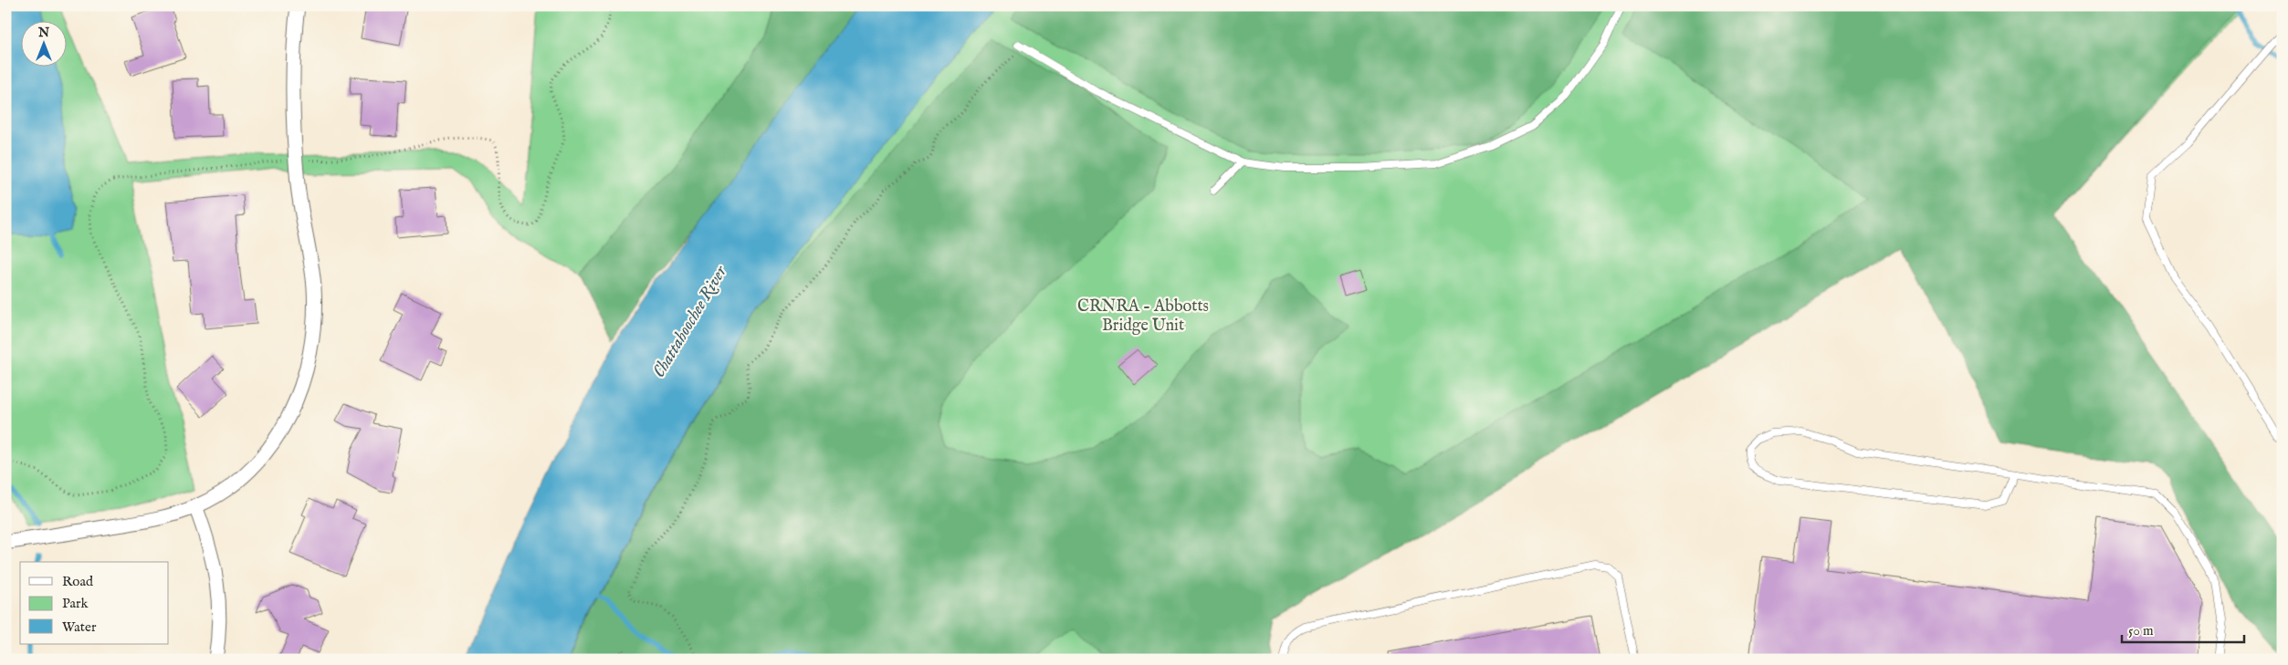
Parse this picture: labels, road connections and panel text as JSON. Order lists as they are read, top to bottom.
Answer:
{
  "water": ["Chattahoochee River"],
  "parks": ["CRNRA - Abbotts Bridge Unit"],
  "legend": ["Road", "Park", "Water"],
  "scale_bar": "50 m",
  "north": "top"
}
